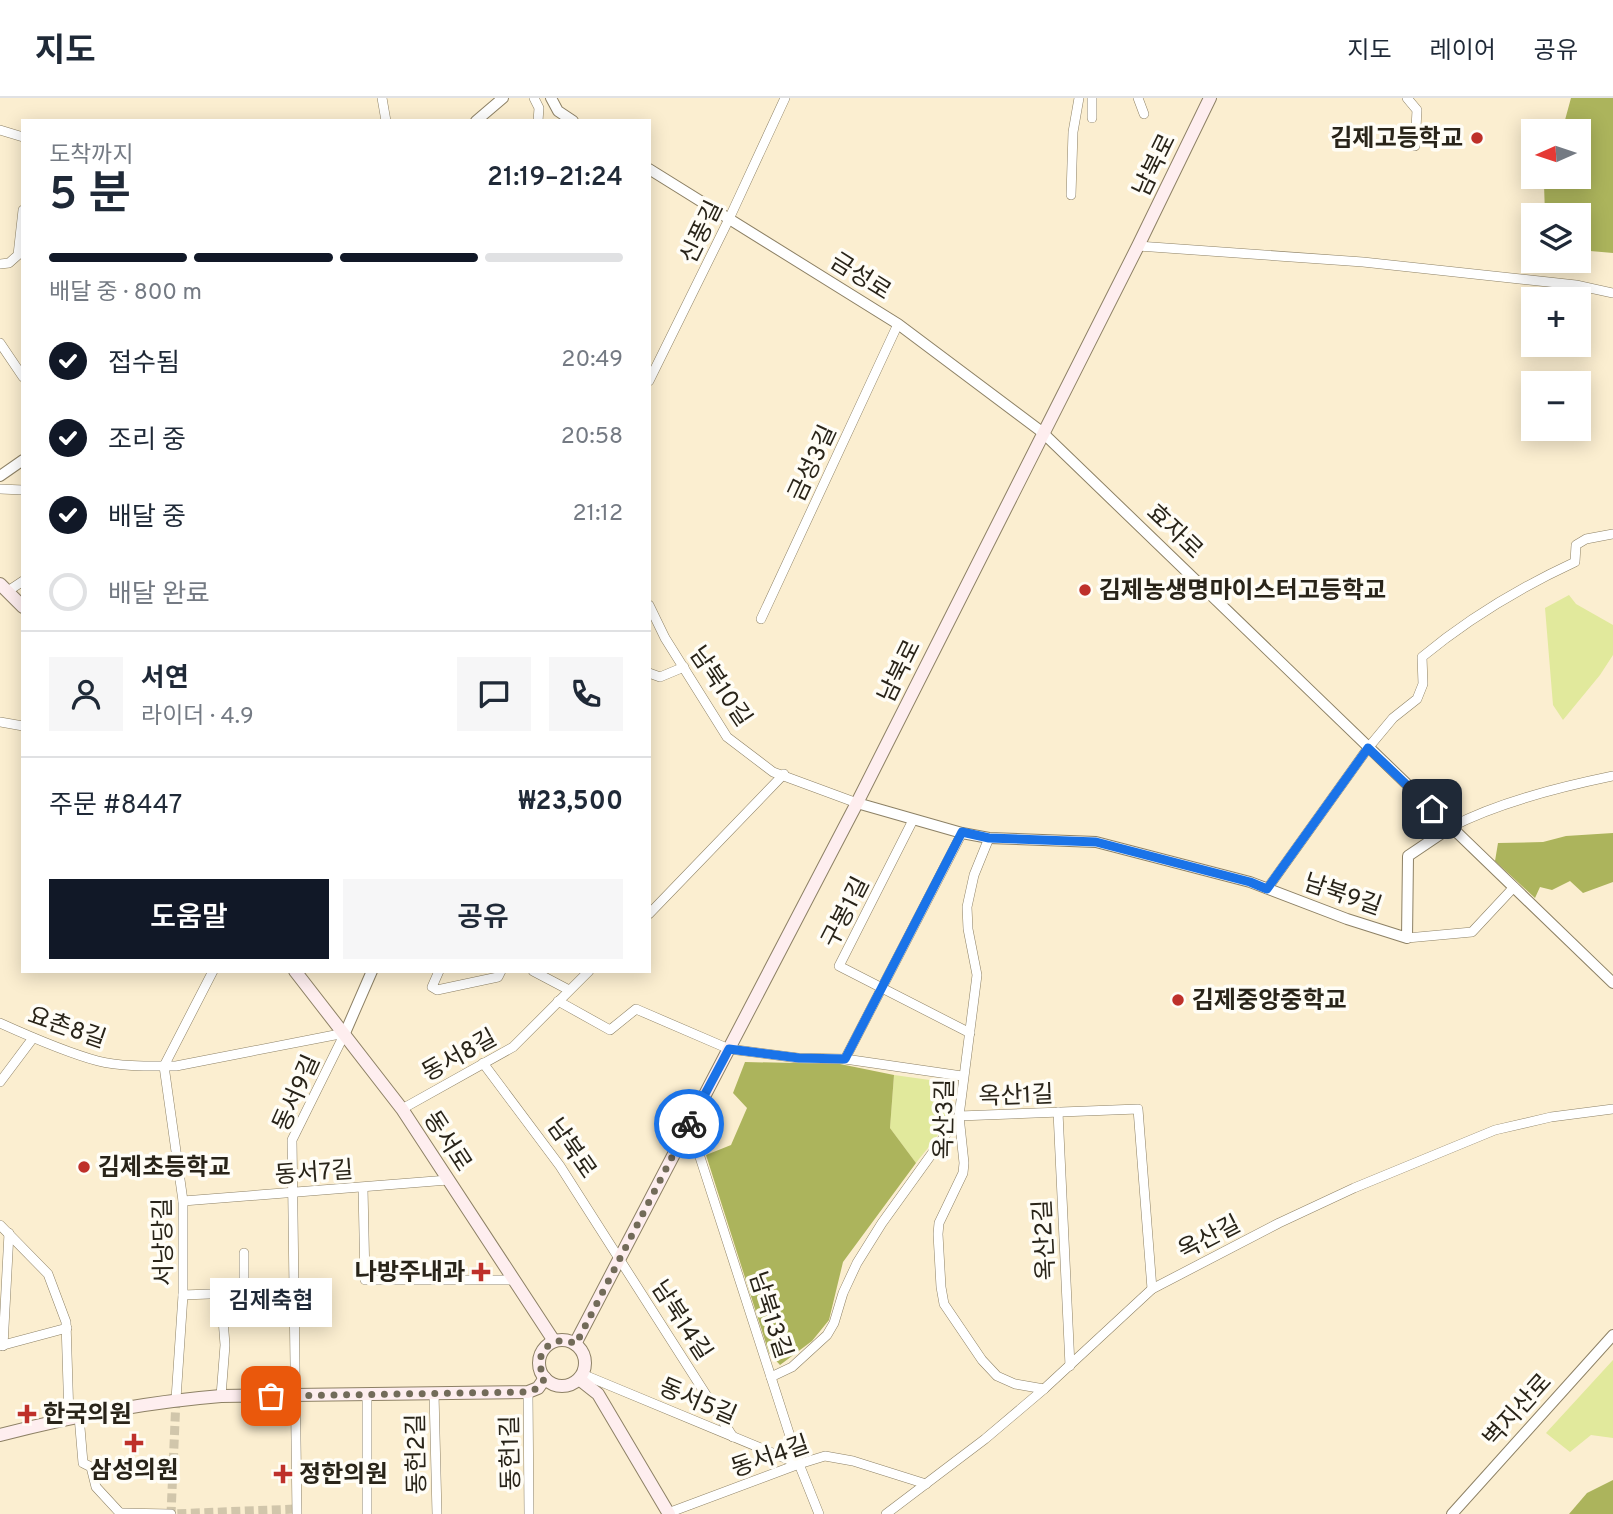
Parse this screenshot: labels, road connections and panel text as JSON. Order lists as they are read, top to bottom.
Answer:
{
  "streets": {
    "main road": ["남북로", "동서로"],
    "street": [
      "신풍길",
      "금성로",
      "금성3길",
      "효자로",
      "남북10길",
      "남북9길",
      "구봉1길",
      "요촌8길",
      "동서8길",
      "동서9길",
      "옥산1길",
      "옥산3길",
      "동서7길",
      "옥산길",
      "옥산2길",
      "서낭당길",
      "남북13길",
      "남북14길",
      "동서5길",
      "벽지산로",
      "동헌1길",
      "동헌2길",
      "동서4길"
    ]
  },
  "crossings": [
    ["남북로", "금성로"],
    ["남북로", "효자로"],
    ["남북로", "남북10길"],
    ["남북로", "남북9길"],
    ["남북로", "동서8길"],
    ["남북로", "동서로"],
    ["남북로", "남북13길"],
    ["남북로", "남북14길"],
    ["남북로", "동서5길"],
    ["신풍길", "금성로"],
    ["금성로", "금성3길"],
    ["금성로", "효자로"],
    ["남북10길", "남북9길"],
    ["남북9길", "구봉1길"],
    ["남북9길", "옥산3길"],
    ["구봉1길", "옥산3길"],
    ["요촌8길", "동서9길"],
    ["요촌8길", "서낭당길"],
    ["동서8길", "동서로"],
    ["동서9길", "동서로"],
    ["동서9길", "동서7길"],
    ["동서9길", "서낭당길"],
    ["옥산1길", "옥산3길"],
    ["옥산1길", "옥산길"],
    ["옥산1길", "옥산2길"],
    ["옥산1길", "남북13길"],
    ["옥산3길", "옥산길"],
    ["동서로", "동서7길"],
    ["동서로", "동서5길"],
    ["동서7길", "서낭당길"],
    ["옥산길", "옥산2길"],
    ["옥산길", "동서4길"],
    ["남북13길", "동서5길"],
    ["남북13길", "동서4길"],
    ["남북14길", "동서5길"],
    ["동서5길", "동서4길"]
  ],
  "places": {
    "other": [
      "김제고등학교",
      "김제농생명마이스터고등학교",
      "김제중앙중학교",
      "김제초등학교",
      "김제축협"
    ],
    "health": [
      "나방주내과",
      "한국의원",
      "삼성의원",
      "정한의원"
    ]
  },
  "north": "left",
  "page": {
    "header": "지도",
    "nav": ["지도", "레이어", "공유"],
    "map_buttons": ["+", "−"],
    "heading": ["5 분", "도착까지", "21:19–21:24"],
    "panel": [
      "서연",
      "라이더 · 4.9",
      "주문 #8447",
      "₩23,500"
    ],
    "bar": "배달 중 · 800 m",
    "list": [
      ["접수됨", "20:49"],
      ["조리 중", "20:58"],
      ["배달 중", "21:12"],
      "배달 완료"
    ],
    "buttons": ["도움말", "공유"],
    "bubble": "김제축협"
  }
}
